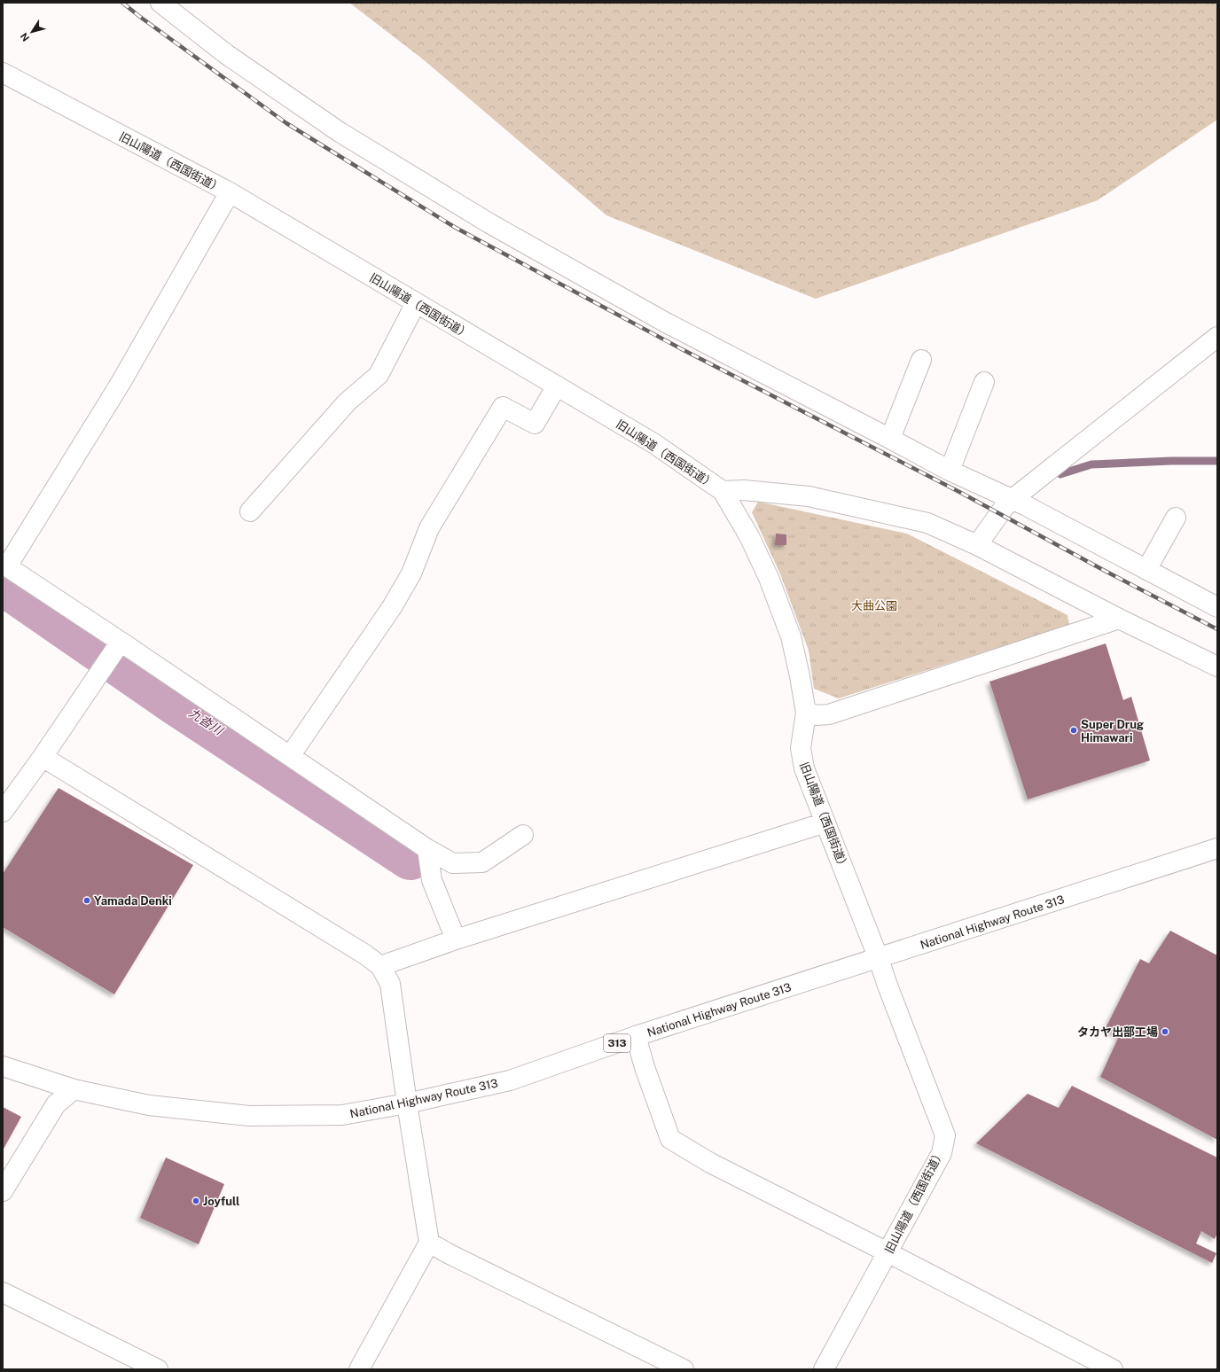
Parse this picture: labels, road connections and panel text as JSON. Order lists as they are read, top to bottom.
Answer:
{
  "streets": {
    "main road": ["旧山陽道（西国街道）", "National Highway Route 313", "313"]
  },
  "crossings": [
    ["旧山陽道（西国街道）", "National Highway Route 313"]
  ],
  "water": ["九沓川"],
  "parks": ["大曲公園"],
  "places": [
    "Super Drug Himawari",
    "Yamada Denki",
    "タカヤ出部工場",
    "Joyfull"
  ],
  "north": "bottom left"
}
